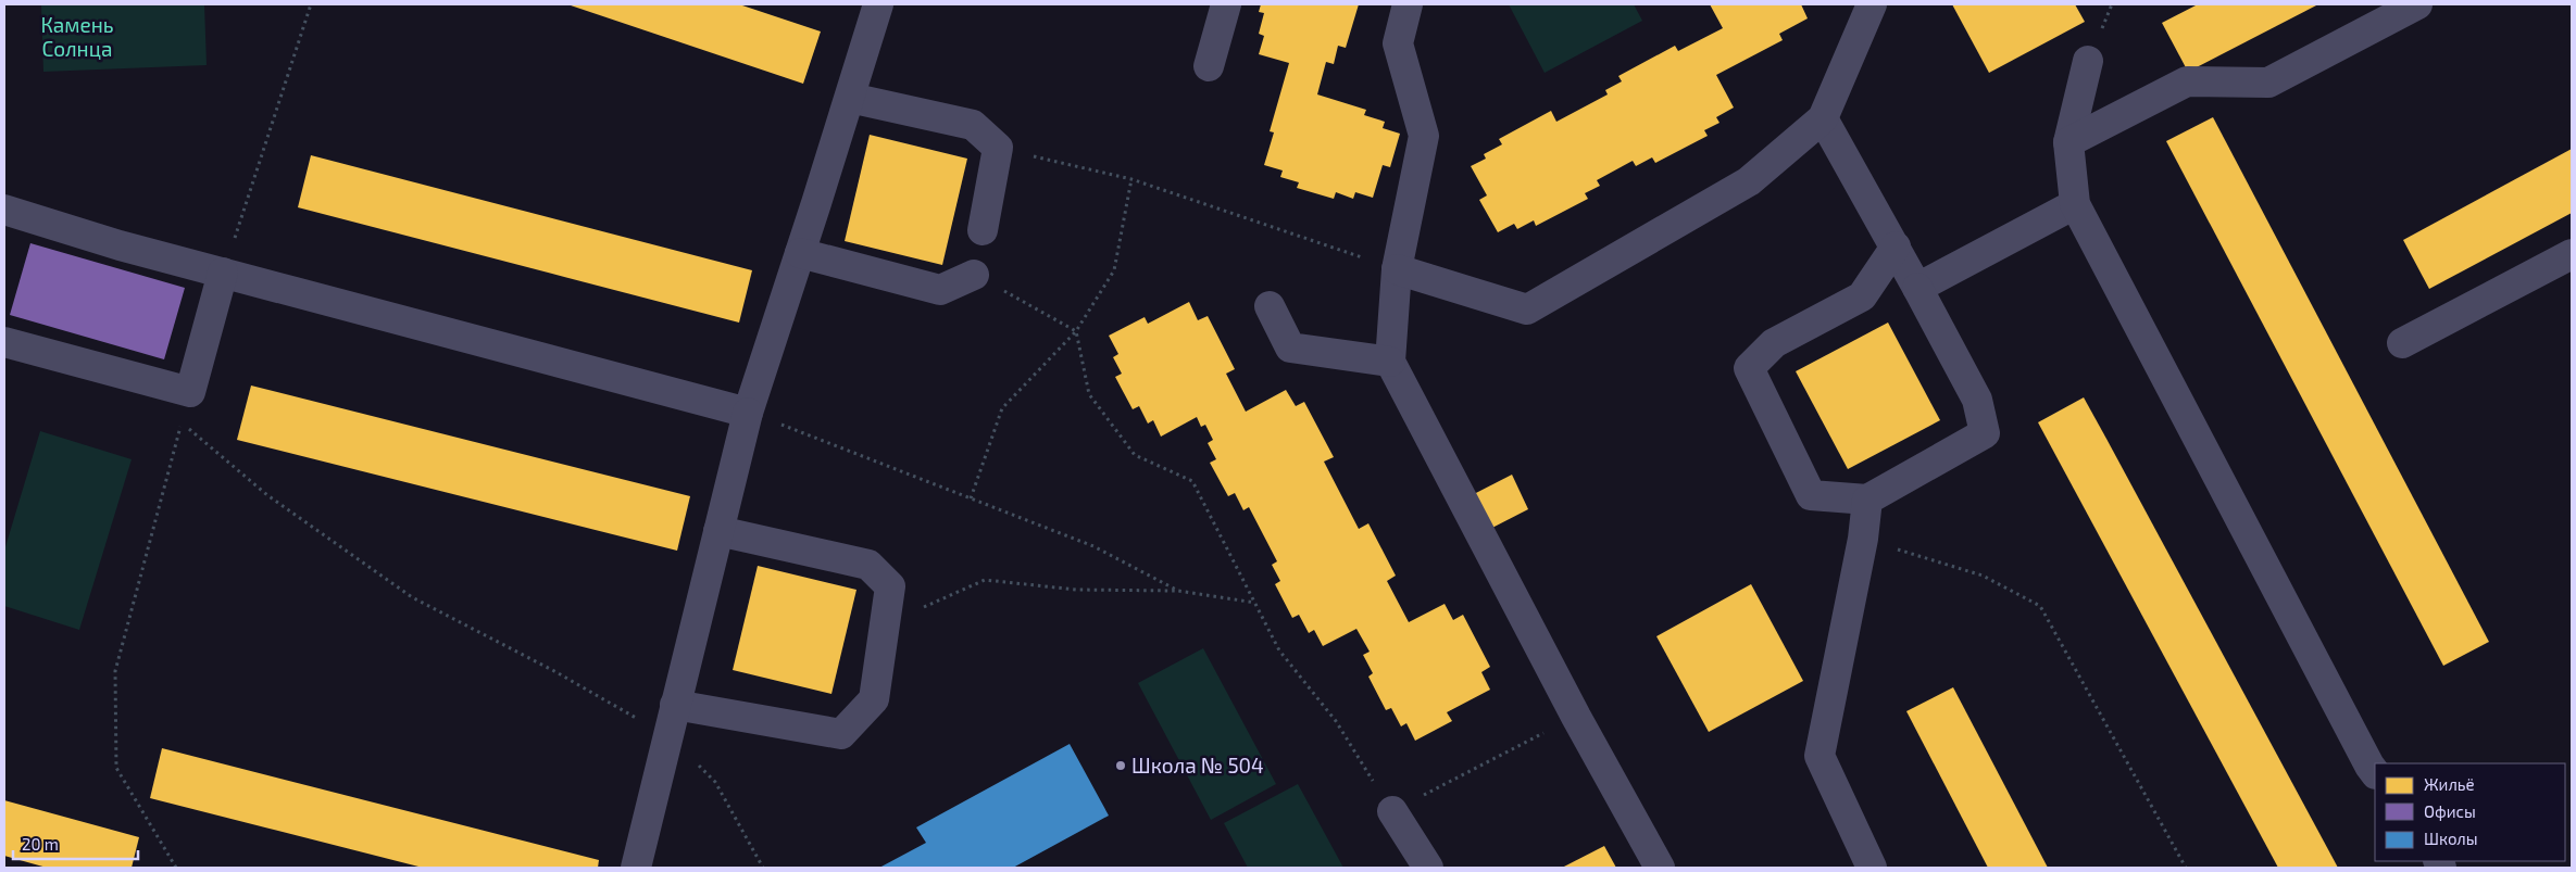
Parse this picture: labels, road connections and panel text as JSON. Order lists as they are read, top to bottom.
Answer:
{
  "parks": ["Камень Солнца"],
  "places": ["Школа № 504"],
  "legend": ["Жильё", "Офисы", "Школы"],
  "scale_bar": "20 m"
}
